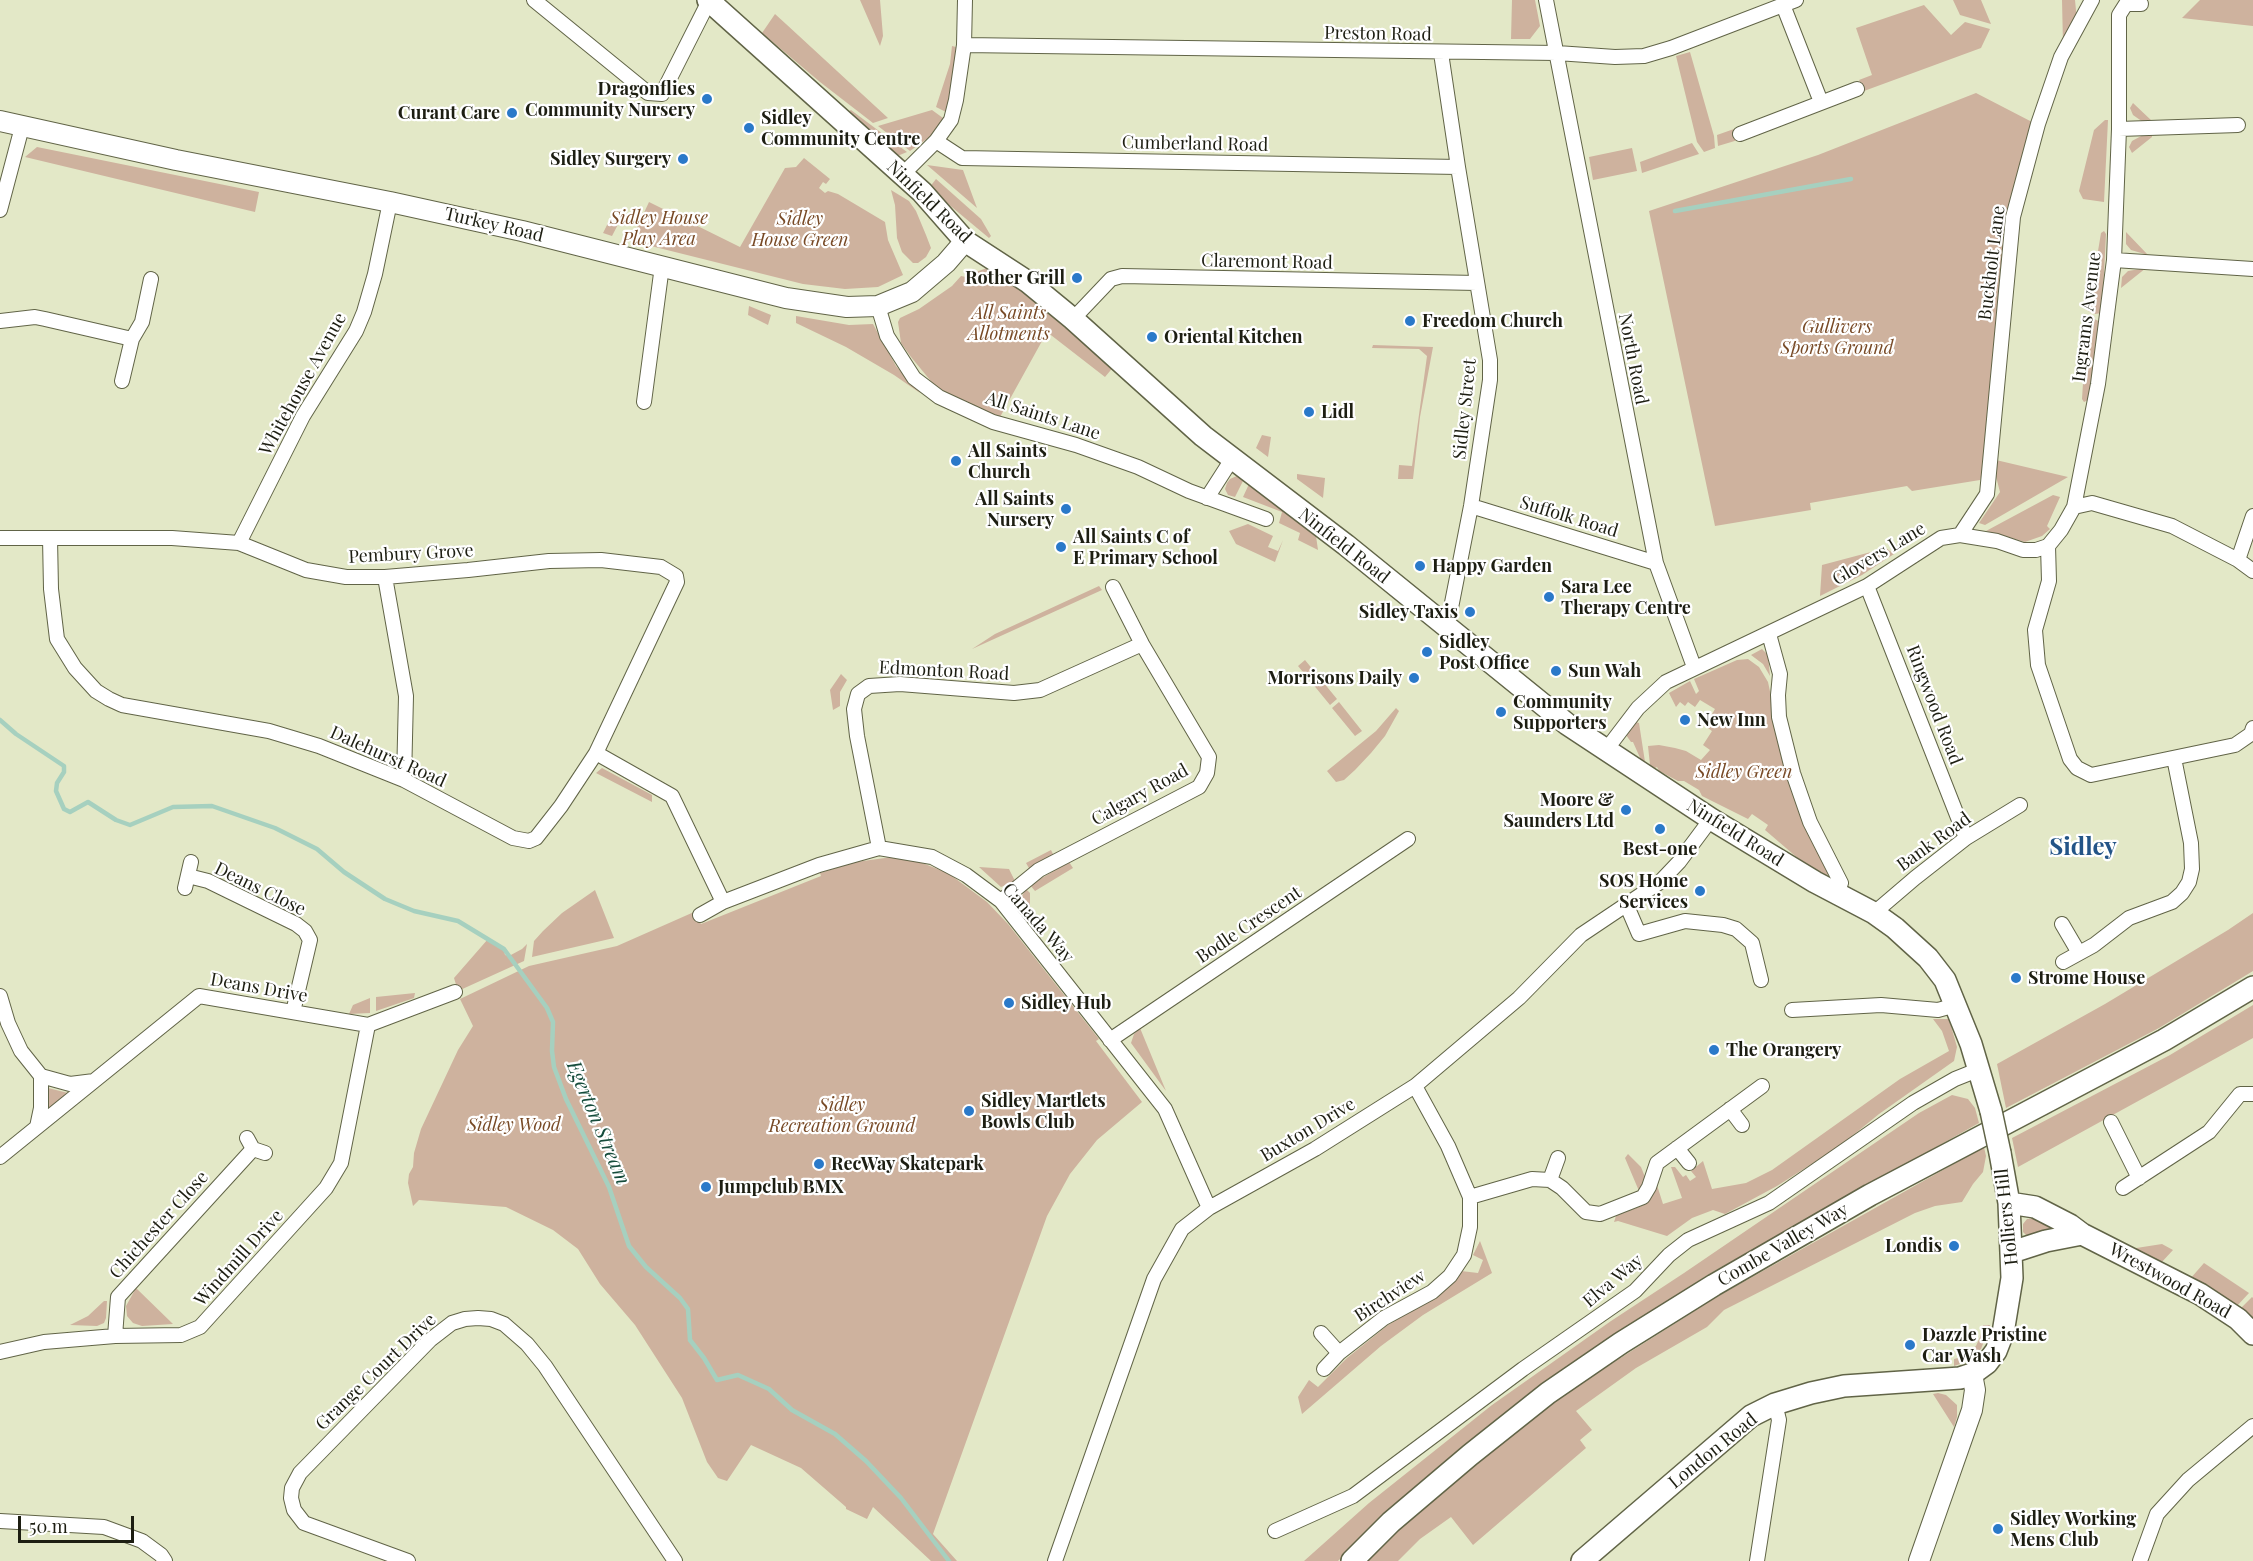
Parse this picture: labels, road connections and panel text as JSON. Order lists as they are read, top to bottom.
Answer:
{
  "streets": {
    "main road": [
      "Ninfield Road",
      "Holliers Hill",
      "Combe Valley Way",
      "Wrestwood Road",
      "London Road"
    ],
    "street": [
      "Preston Road",
      "Cumberland Road",
      "Turkey Road",
      "Claremont Road",
      "Buckholt Lane",
      "Ingrams Avenue",
      "North Road",
      "Whitehouse Avenue",
      "Sidley Street",
      "All Saints Lane",
      "Suffolk Road",
      "Pembury Grove",
      "Glovers Lane",
      "Edmonton Road",
      "Ringwood Road",
      "Dalehurst Road",
      "Calgary Road",
      "Bank Road",
      "Deans Close",
      "Canada Way",
      "Bodle Crescent",
      "Deans Drive",
      "Buxton Drive",
      "Chichester Close",
      "Windmill Drive",
      "Elva Way",
      "Birchview",
      "Grange Court Drive"
    ]
  },
  "crossings": [
    ["Preston Road", "North Road"],
    ["Preston Road", "Sidley Street"],
    ["Cumberland Road", "Sidley Street"],
    ["Ninfield Road", "Turkey Road"],
    ["Ninfield Road", "Claremont Road"],
    ["Ninfield Road", "Sidley Street"],
    ["Ninfield Road", "Glovers Lane"],
    ["Ninfield Road", "Bank Road"],
    ["Ninfield Road", "Buxton Drive"],
    ["Ninfield Road", "Holliers Hill"],
    ["Ninfield Road", "Elva Way"],
    ["Turkey Road", "Whitehouse Avenue"],
    ["Turkey Road", "All Saints Lane"],
    ["Claremont Road", "Sidley Street"],
    ["Buckholt Lane", "Glovers Lane"],
    ["North Road", "Suffolk Road"],
    ["North Road", "Glovers Lane"],
    ["Whitehouse Avenue", "Pembury Grove"],
    ["Sidley Street", "Suffolk Road"],
    ["Pembury Grove", "Dalehurst Road"],
    ["Glovers Lane", "Ringwood Road"],
    ["Edmonton Road", "Calgary Road"],
    ["Edmonton Road", "Canada Way"],
    ["Ringwood Road", "Bank Road"],
    ["Calgary Road", "Canada Way"],
    ["Deans Close", "Deans Drive"],
    ["Canada Way", "Bodle Crescent"],
    ["Canada Way", "Buxton Drive"],
    ["Deans Drive", "Windmill Drive"],
    ["Buxton Drive", "Birchview"],
    ["Holliers Hill", "Elva Way"],
    ["Holliers Hill", "Wrestwood Road"],
    ["Holliers Hill", "London Road"],
    ["Chichester Close", "Windmill Drive"]
  ],
  "districts": ["Sidley"],
  "water": ["Egerton Stream"],
  "parks": [
    "Sidley House Play Area",
    "Sidley House Green",
    "All Saints Allotments",
    "Gullivers Sports Ground",
    "Sidley Green",
    "Sidley Recreation Ground",
    "Sidley Wood"
  ],
  "places": [
    "Dragonflies Community Nursery",
    "Curant Care",
    "Sidley Community Centre",
    "Sidley Surgery",
    "Rother Grill",
    "Freedom Church",
    "Oriental Kitchen",
    "Lidl",
    "All Saints Church",
    "All Saints Nursery",
    "All Saints C of E Primary School",
    "Happy Garden",
    "Sara Lee Therapy Centre",
    "Sidley Taxis",
    "Sidley Post Office",
    "Sun Wah",
    "Morrisons Daily",
    "Community Supporters",
    "New Inn",
    "Moore & Saunders Ltd",
    "Best-one",
    "SOS Home Services",
    "Strome House",
    "Sidley Hub",
    "The Orangery",
    "Sidley Martlets Bowls Club",
    "RecWay Skatepark",
    "Jumpclub BMX",
    "Londis",
    "Dazzle Pristine Car Wash",
    "Sidley Working Mens Club"
  ],
  "scale_bar": "50 m"
}
